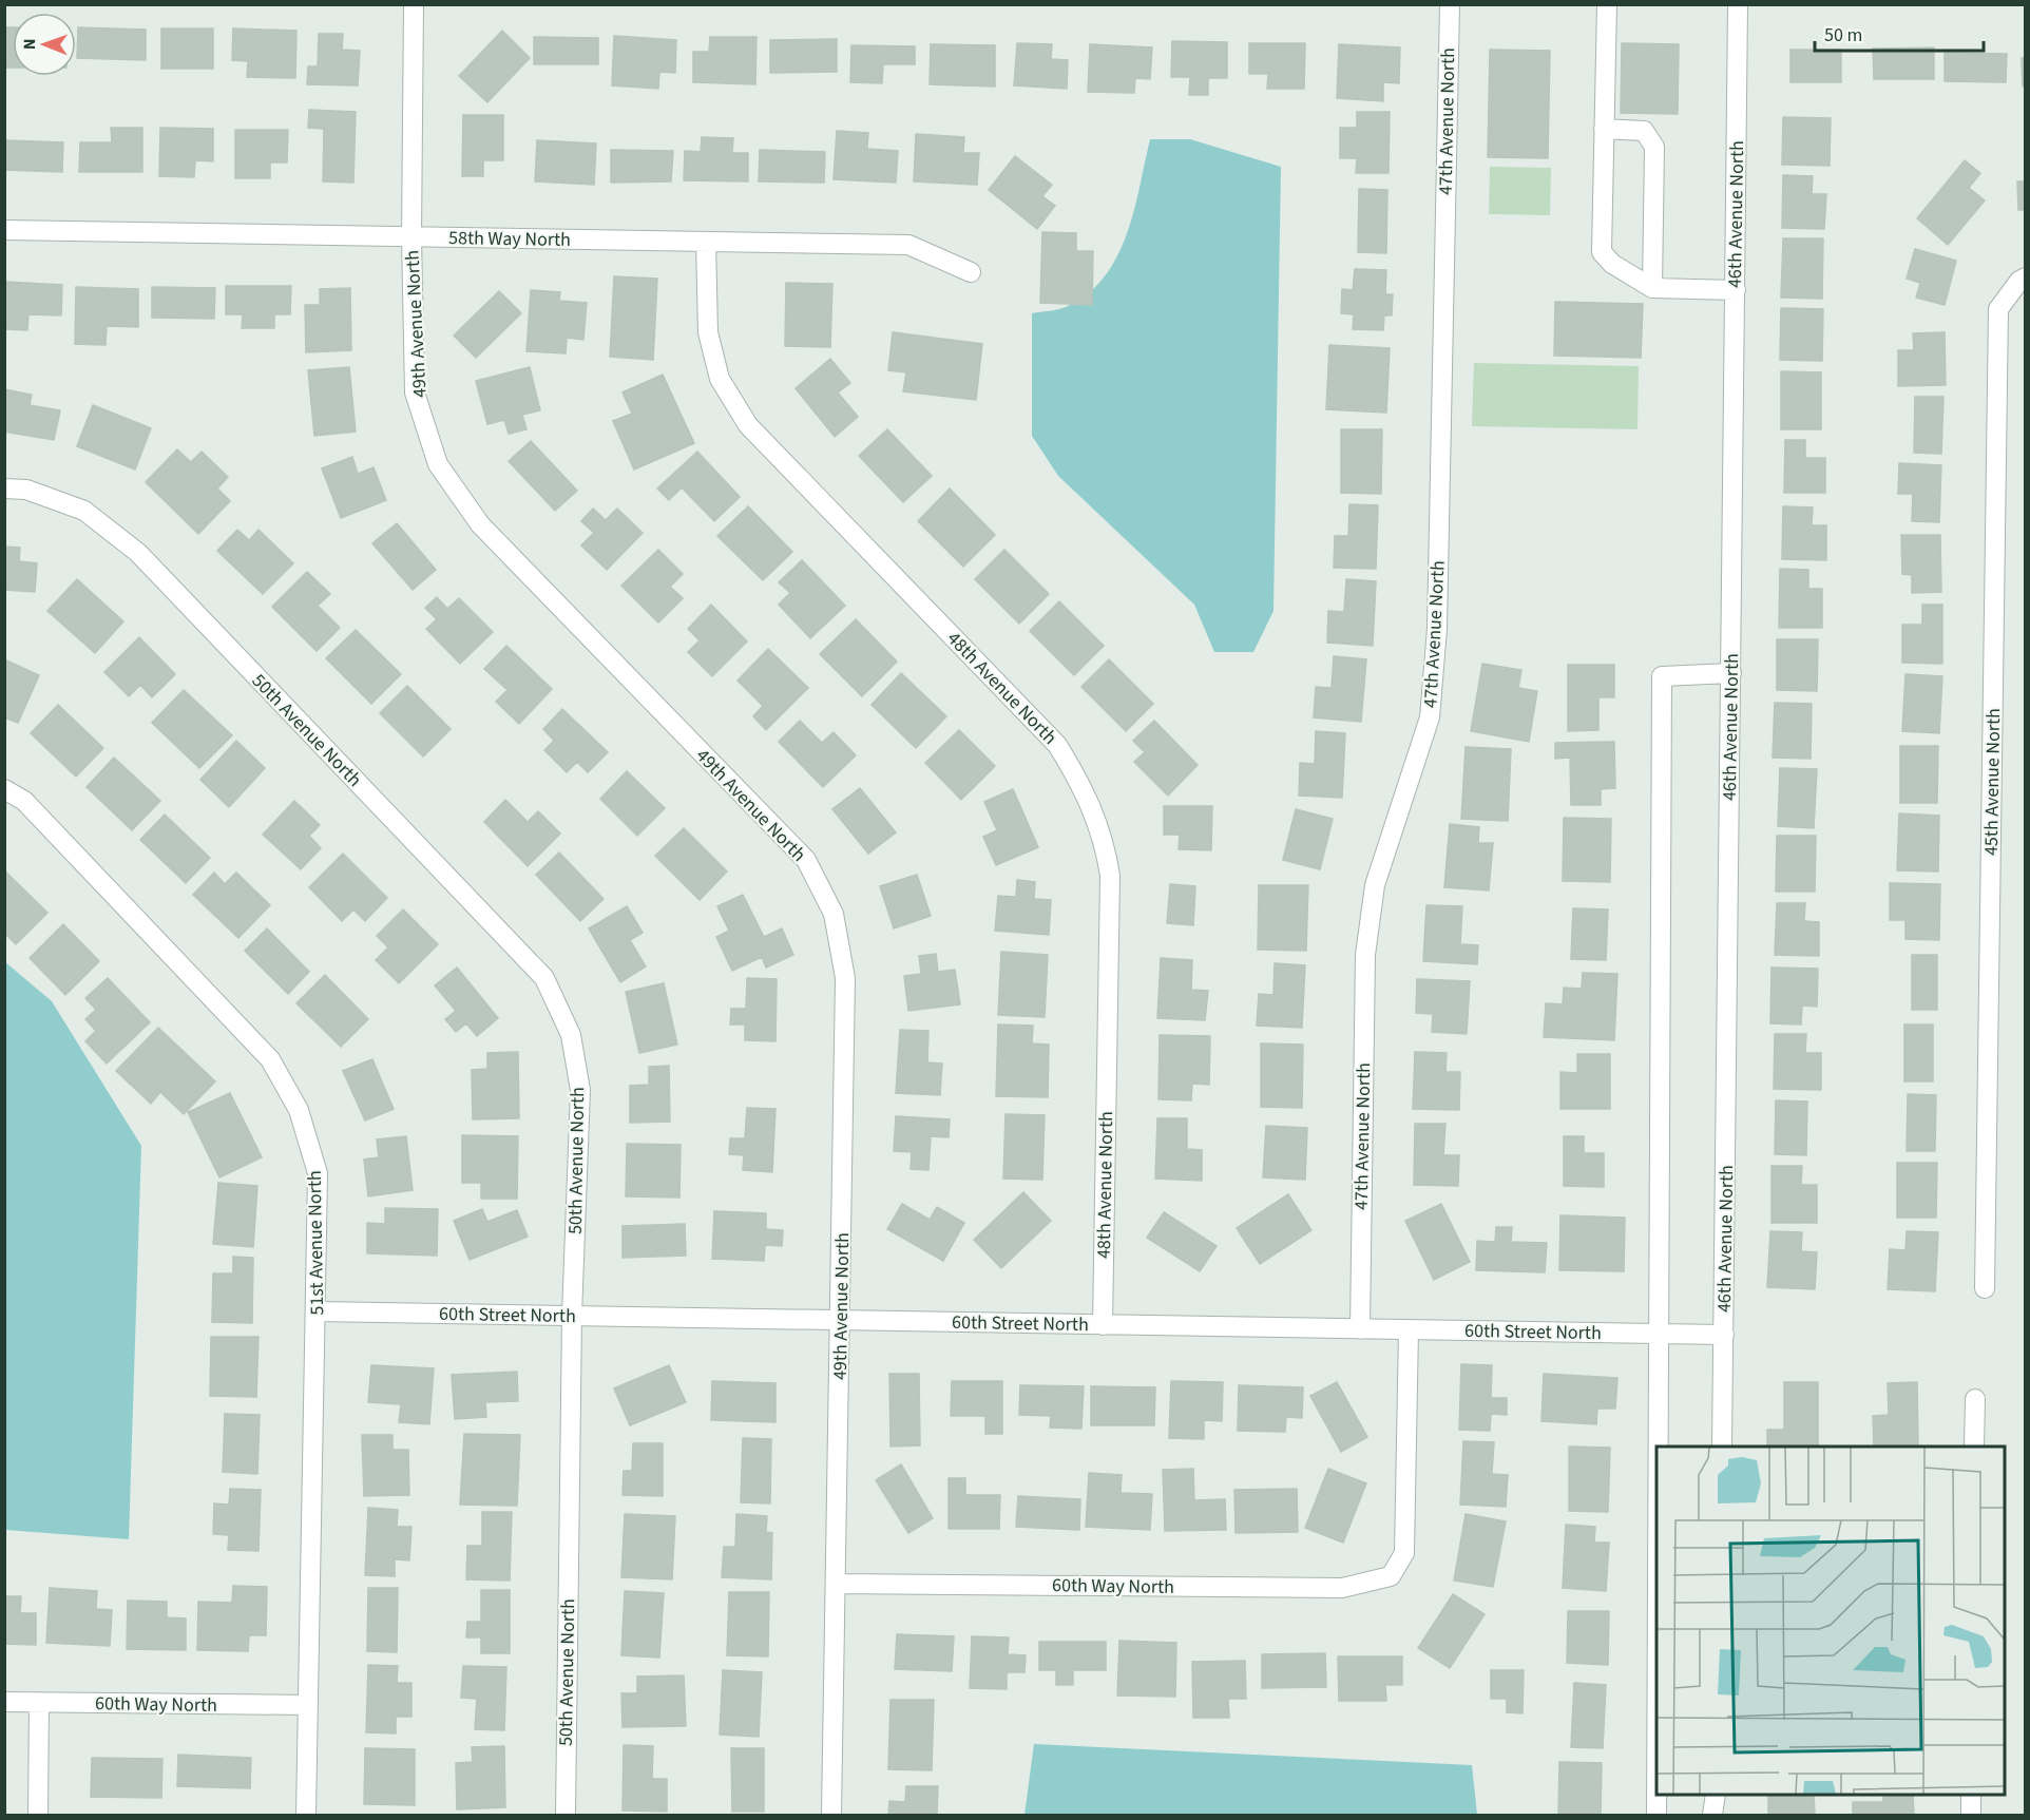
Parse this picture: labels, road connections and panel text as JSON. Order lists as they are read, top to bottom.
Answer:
{
  "streets": {
    "street": [
      "47th Avenue North",
      "46th Avenue North",
      "58th Way North",
      "49th Avenue North",
      "48th Avenue North",
      "50th Avenue North",
      "45th Avenue North",
      "51st Avenue North",
      "60th Street North",
      "60th Way North"
    ]
  },
  "crossings": [
    ["47th Avenue North", "60th Street North"],
    ["46th Avenue North", "60th Street North"],
    ["58th Way North", "49th Avenue North"],
    ["58th Way North", "48th Avenue North"],
    ["49th Avenue North", "60th Street North"],
    ["49th Avenue North", "60th Way North"],
    ["48th Avenue North", "60th Street North"],
    ["50th Avenue North", "60th Street North"],
    ["51st Avenue North", "60th Street North"],
    ["51st Avenue North", "60th Way North"],
    ["60th Street North", "60th Way North"]
  ],
  "scale_bar": "50 m",
  "north": "left"
}
